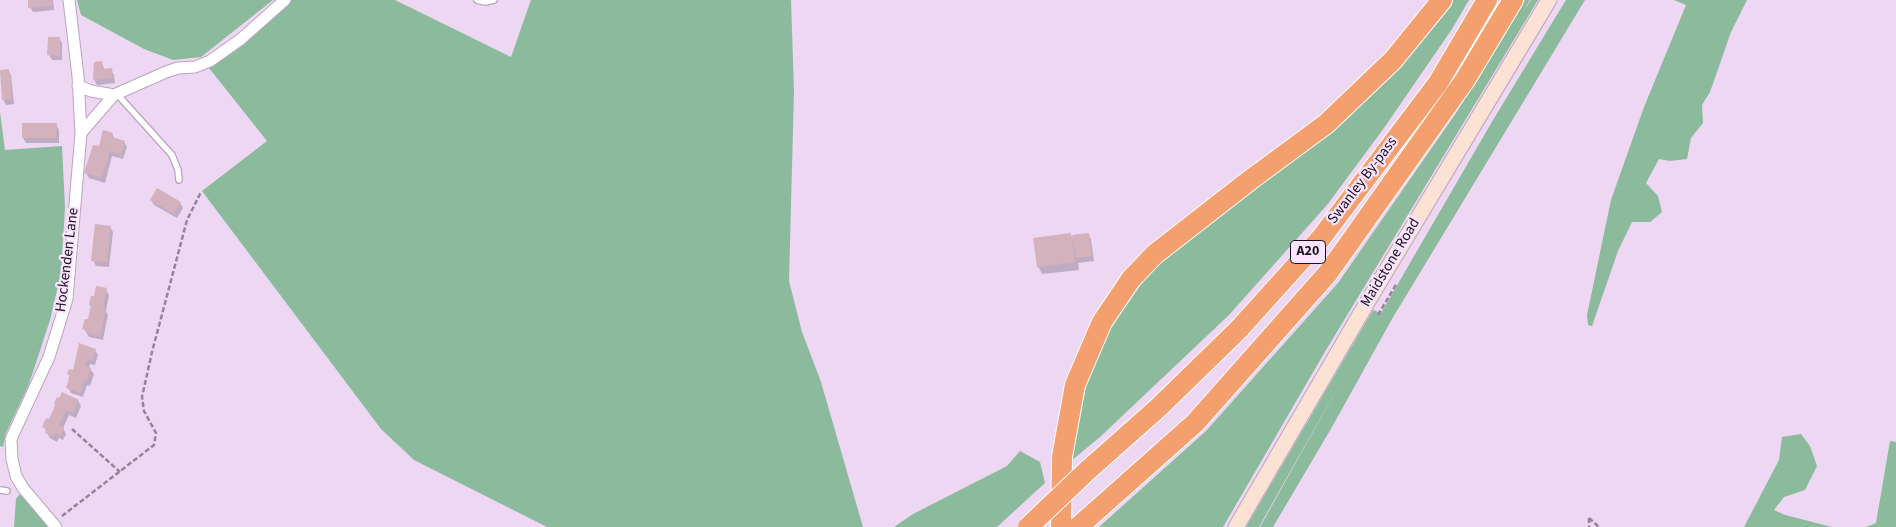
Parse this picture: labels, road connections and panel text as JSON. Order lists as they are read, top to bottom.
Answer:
{
  "streets": {
    "highway": ["Swanley By-pass", "A20"],
    "main road": ["Maidstone Road"],
    "street": ["Hockenden Lane"]
  }
}
